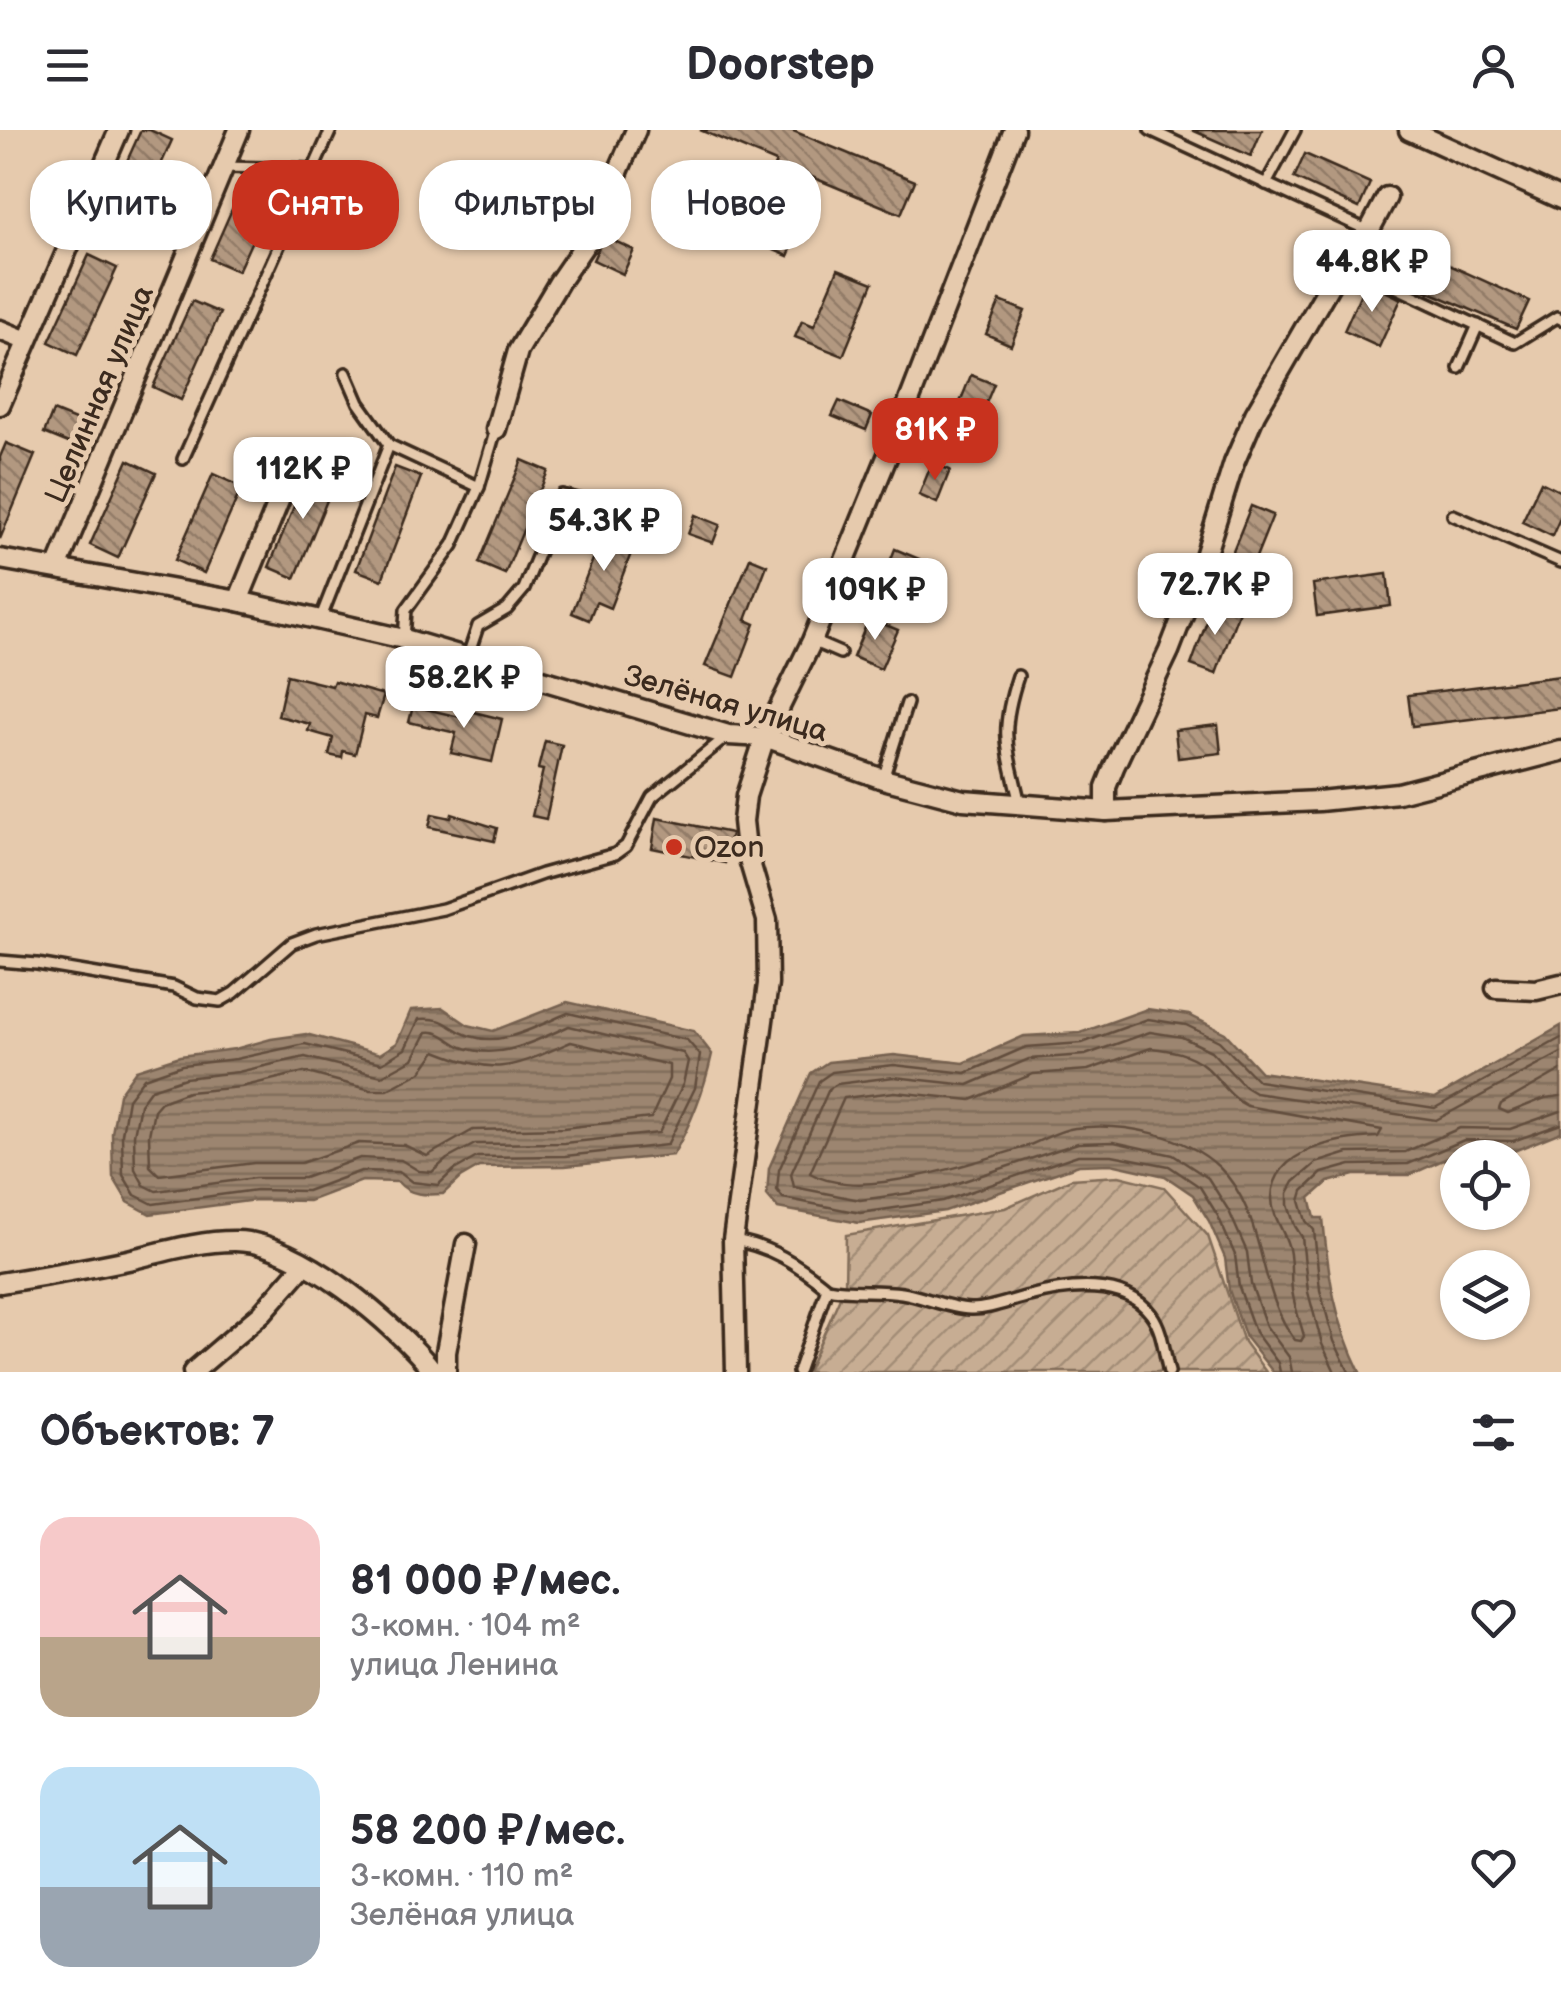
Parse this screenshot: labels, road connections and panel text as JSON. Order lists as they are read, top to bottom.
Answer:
{
  "streets": {
    "street": ["Целинная улица", "Зелёная улица"]
  },
  "crossings": [
    ["Целинная улица", "Зелёная улица"]
  ],
  "places": ["Ozon"],
  "page": {
    "header": "Doorstep",
    "chip": [
      "Купить",
      "Снять",
      "Фильтры",
      "Новое"
    ],
    "price": [
      "44.8K ₽",
      "81K ₽",
      "112K ₽",
      "54.3K ₽",
      "72.7K ₽",
      "109K ₽",
      "58.2K ₽"
    ],
    "heading": "Объектов: 7",
    "list": [
      {
        "name": "81 000 ₽/мес.",
        "note": "3-комн. · 104 m² · улица Ленина"
      },
      {
        "name": "58 200 ₽/мес.",
        "note": "3-комн. · 110 m² · Зелёная улица"
      }
    ]
  }
}
